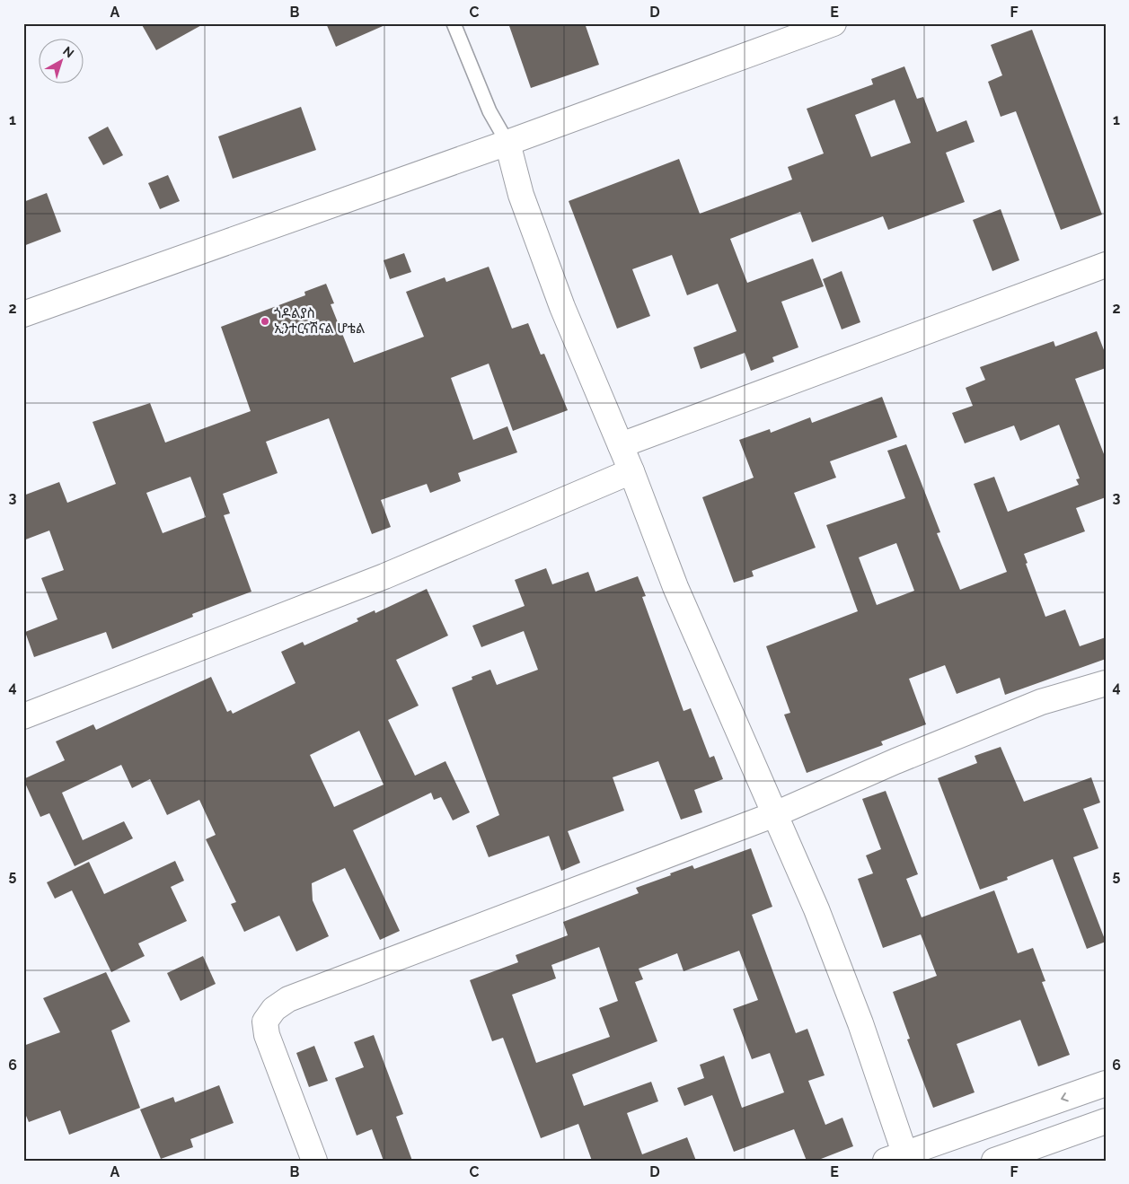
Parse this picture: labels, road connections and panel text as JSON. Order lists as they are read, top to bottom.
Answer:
{
  "places": ["ጎዶልያስ ኢንተርናሽናል ሆቴል"],
  "north": "top right",
  "grid": {
    "columns": [
      "A",
      "B",
      "C",
      "D",
      "E",
      "F"
    ],
    "rows": [
      "1",
      "2",
      "3",
      "4",
      "5",
      "6"
    ]
  }
}
